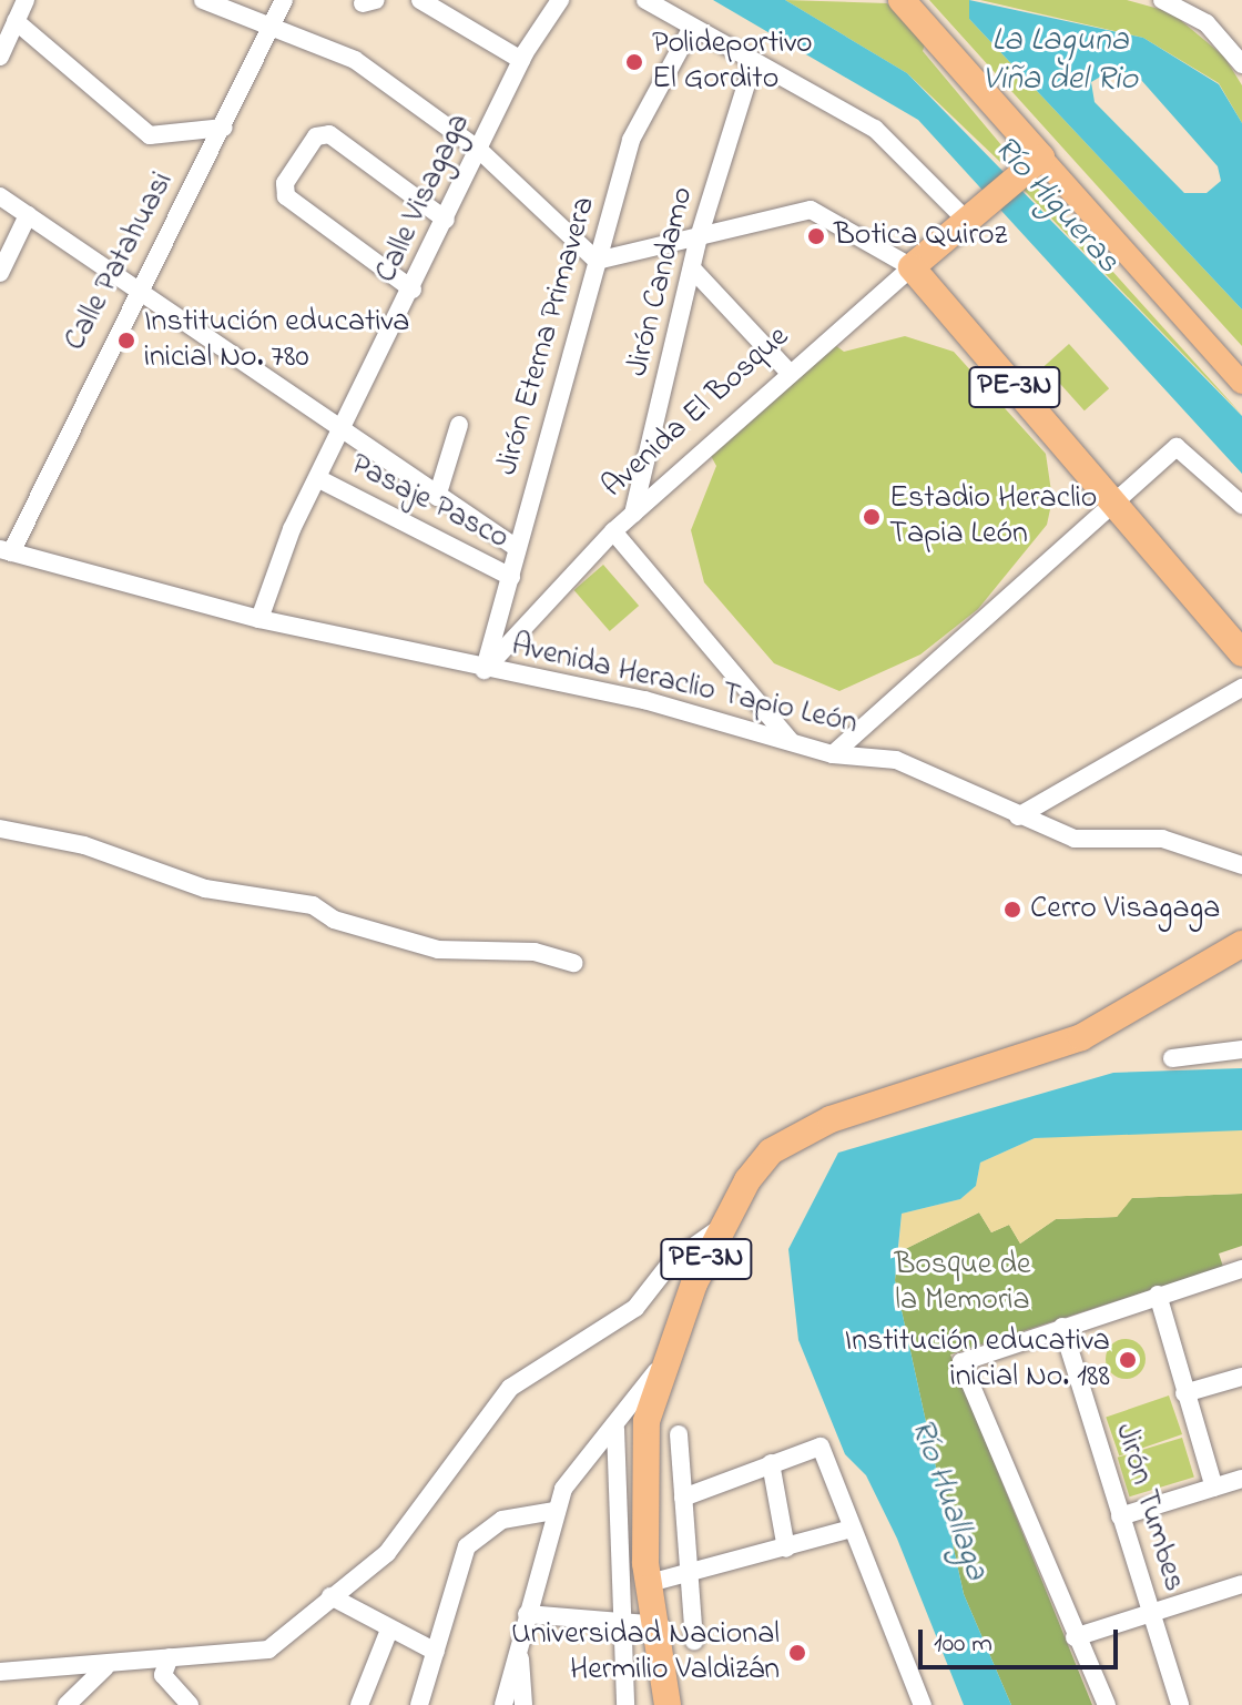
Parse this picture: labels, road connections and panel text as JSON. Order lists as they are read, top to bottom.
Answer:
{
  "streets": {
    "highway": ["PE-3N", "Avenida El Bosque"],
    "street": [
      "Calle Visagaga",
      "Calle Patahuasi",
      "Jirón Candamo",
      "Jirón Eterna Primavera",
      "Pasaje Pasco",
      "Avenida Heraclio Tapio León",
      "Jirón Tumbes"
    ]
  },
  "crossings": [
    ["Calle Visagaga", "Pasaje Pasco"],
    ["Calle Visagaga", "Avenida Heraclio Tapio León"],
    ["Calle Patahuasi", "Avenida Heraclio Tapio León"],
    ["Jirón Candamo", "Avenida El Bosque"],
    ["Jirón Eterna Primavera", "Avenida El Bosque"],
    ["Jirón Eterna Primavera", "Pasaje Pasco"],
    ["Jirón Eterna Primavera", "Avenida Heraclio Tapio León"],
    ["PE-3N", "Avenida El Bosque"],
    ["Avenida El Bosque", "Avenida Heraclio Tapio León"]
  ],
  "water": ["La Laguna Viña del Rio", "Río Higueras", "Río Huallaga"],
  "parks": ["Bosque de la Memoria"],
  "places": [
    "Polideportivo El Gordito",
    "Botica Quiroz",
    "Institución educativa inicial No. 780",
    "Estadio Heraclio Tapia León",
    "Cerro Visagaga",
    "Institución educativa inicial No. 188",
    "Universidad Nacional Hermilio Valdizán"
  ],
  "scale_bar": "100 m"
}
